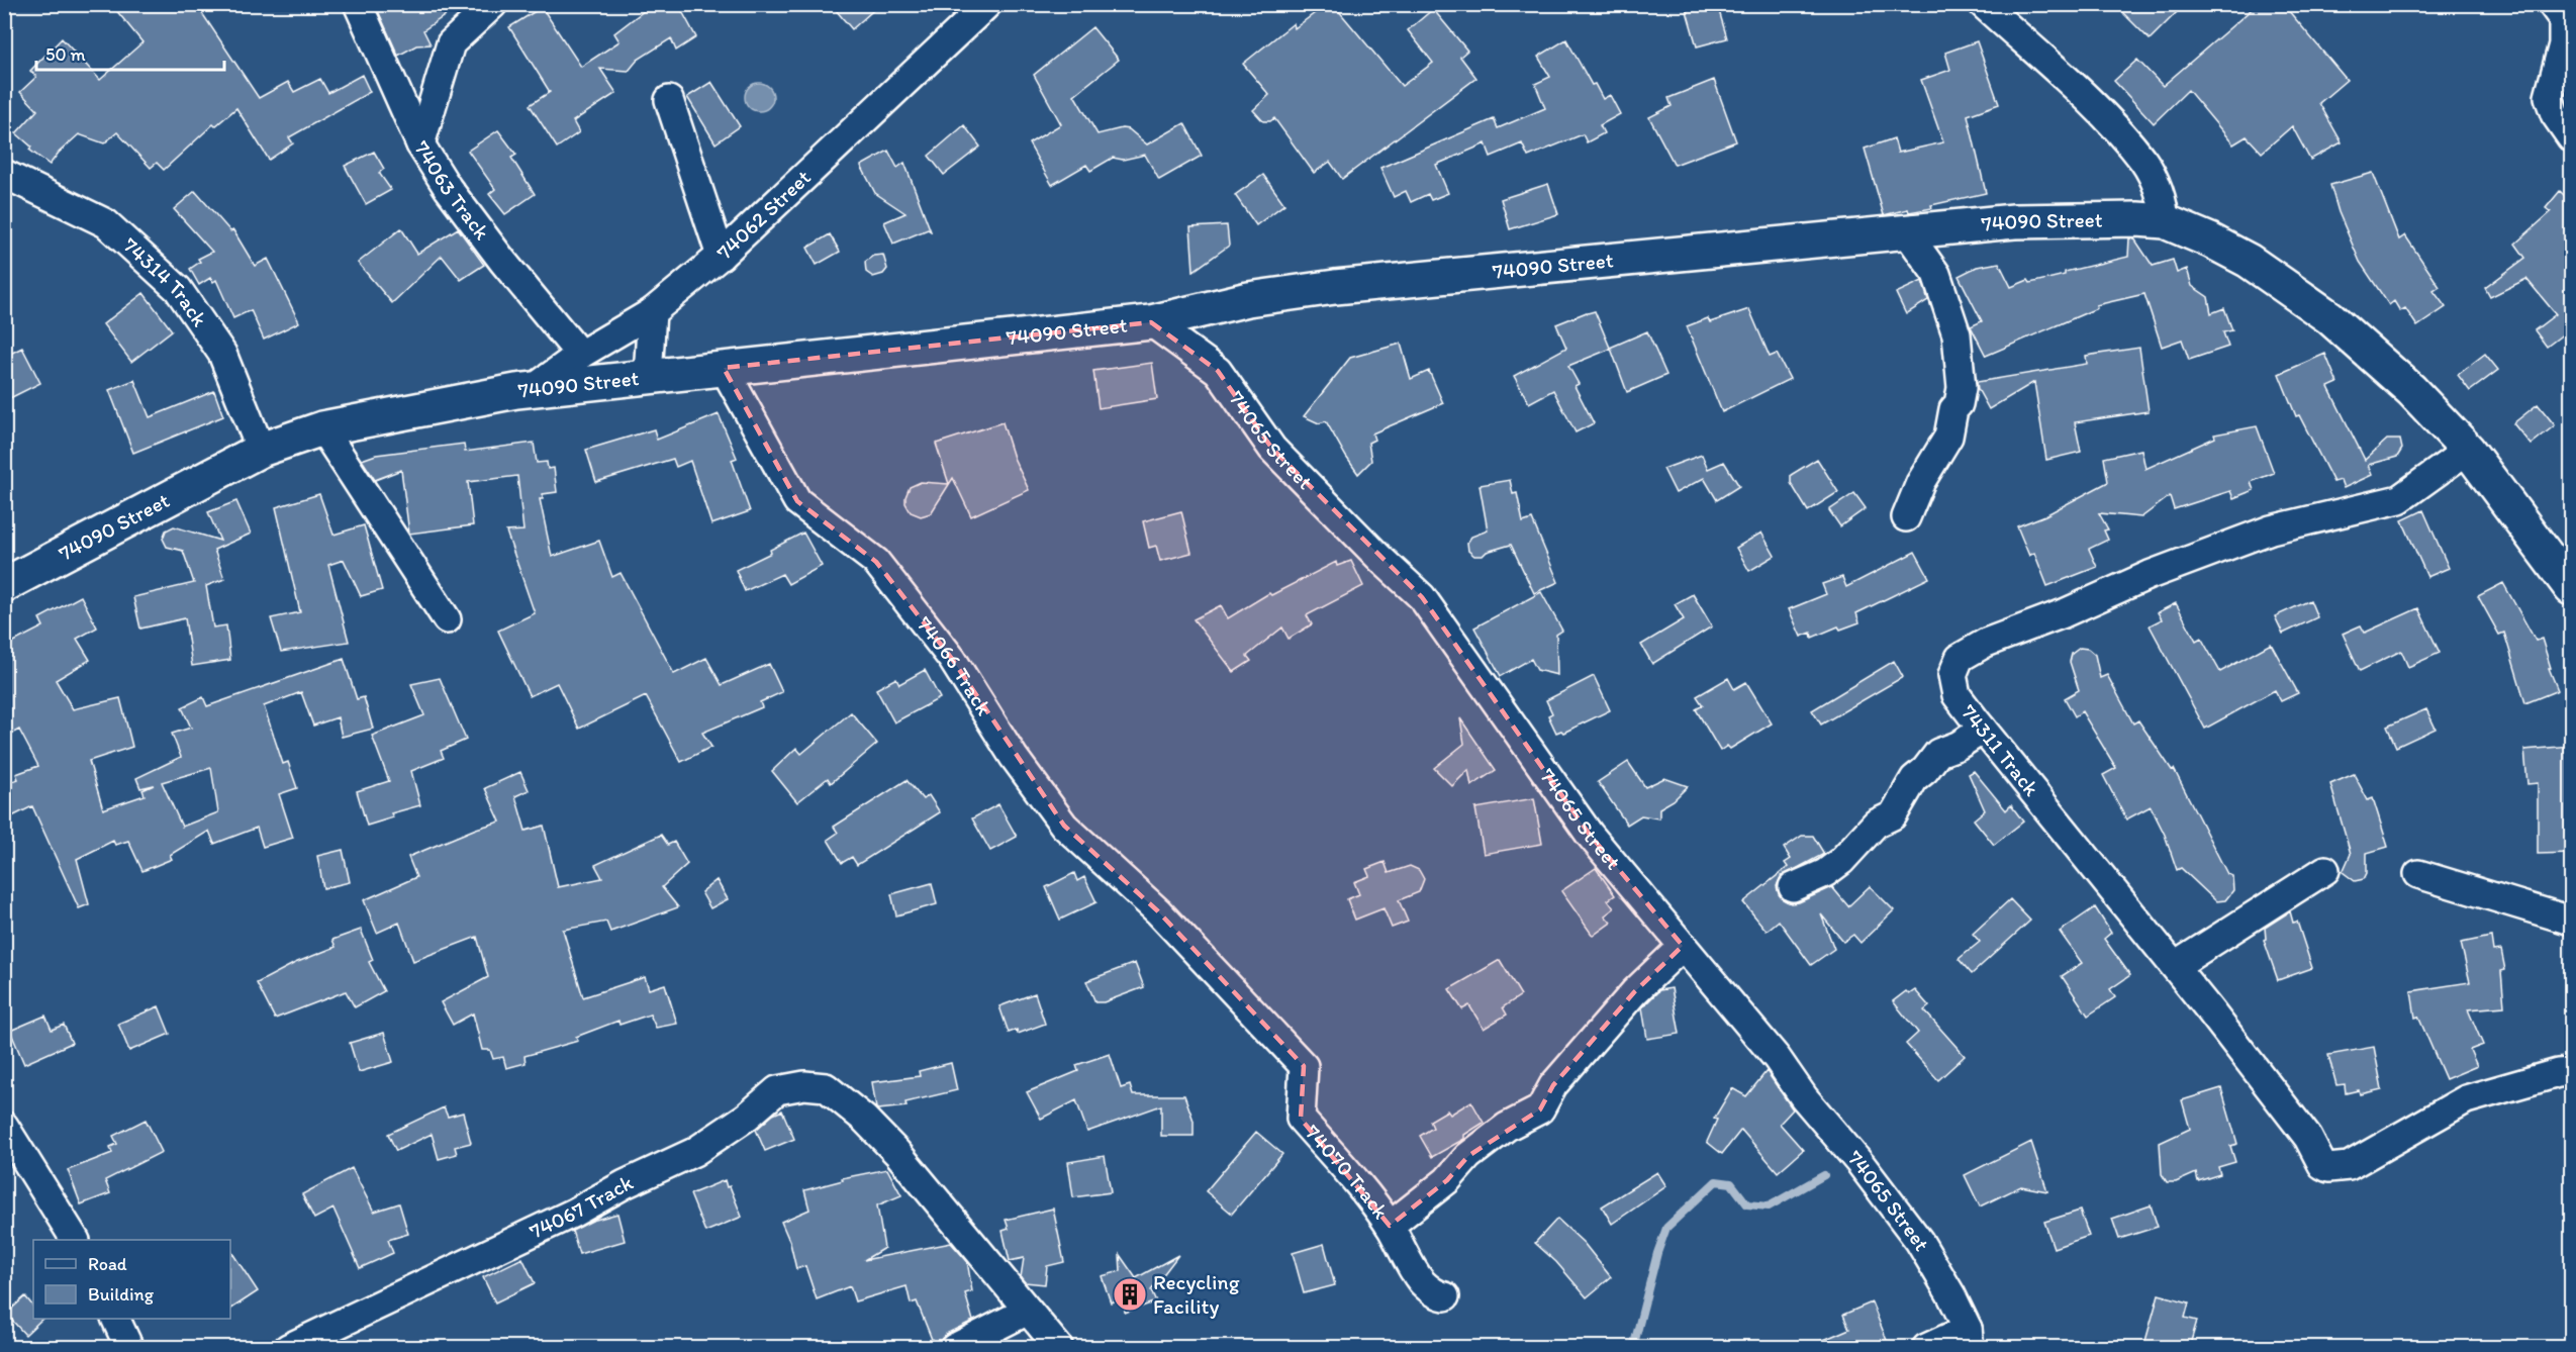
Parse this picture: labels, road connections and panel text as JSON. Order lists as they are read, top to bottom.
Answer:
{
  "streets": {
    "street": [
      "74063 Track",
      "74062 Street",
      "74090 Street",
      "74314 Track",
      "74065 Street",
      "74066 Track",
      "74311 Track",
      "74070 Track",
      "74067 Track"
    ]
  },
  "crossings": [
    ["74063 Track", "74062 Street"],
    ["74062 Street", "74090 Street"],
    ["74090 Street", "74314 Track"],
    ["74090 Street", "74065 Street"],
    ["74090 Street", "74066 Track"],
    ["74090 Street", "74311 Track"],
    ["74066 Track", "74070 Track"]
  ],
  "places": {
    "building": ["Recycling Facility"]
  },
  "legend": ["Road", "Building"],
  "scale_bar": "50 m"
}
